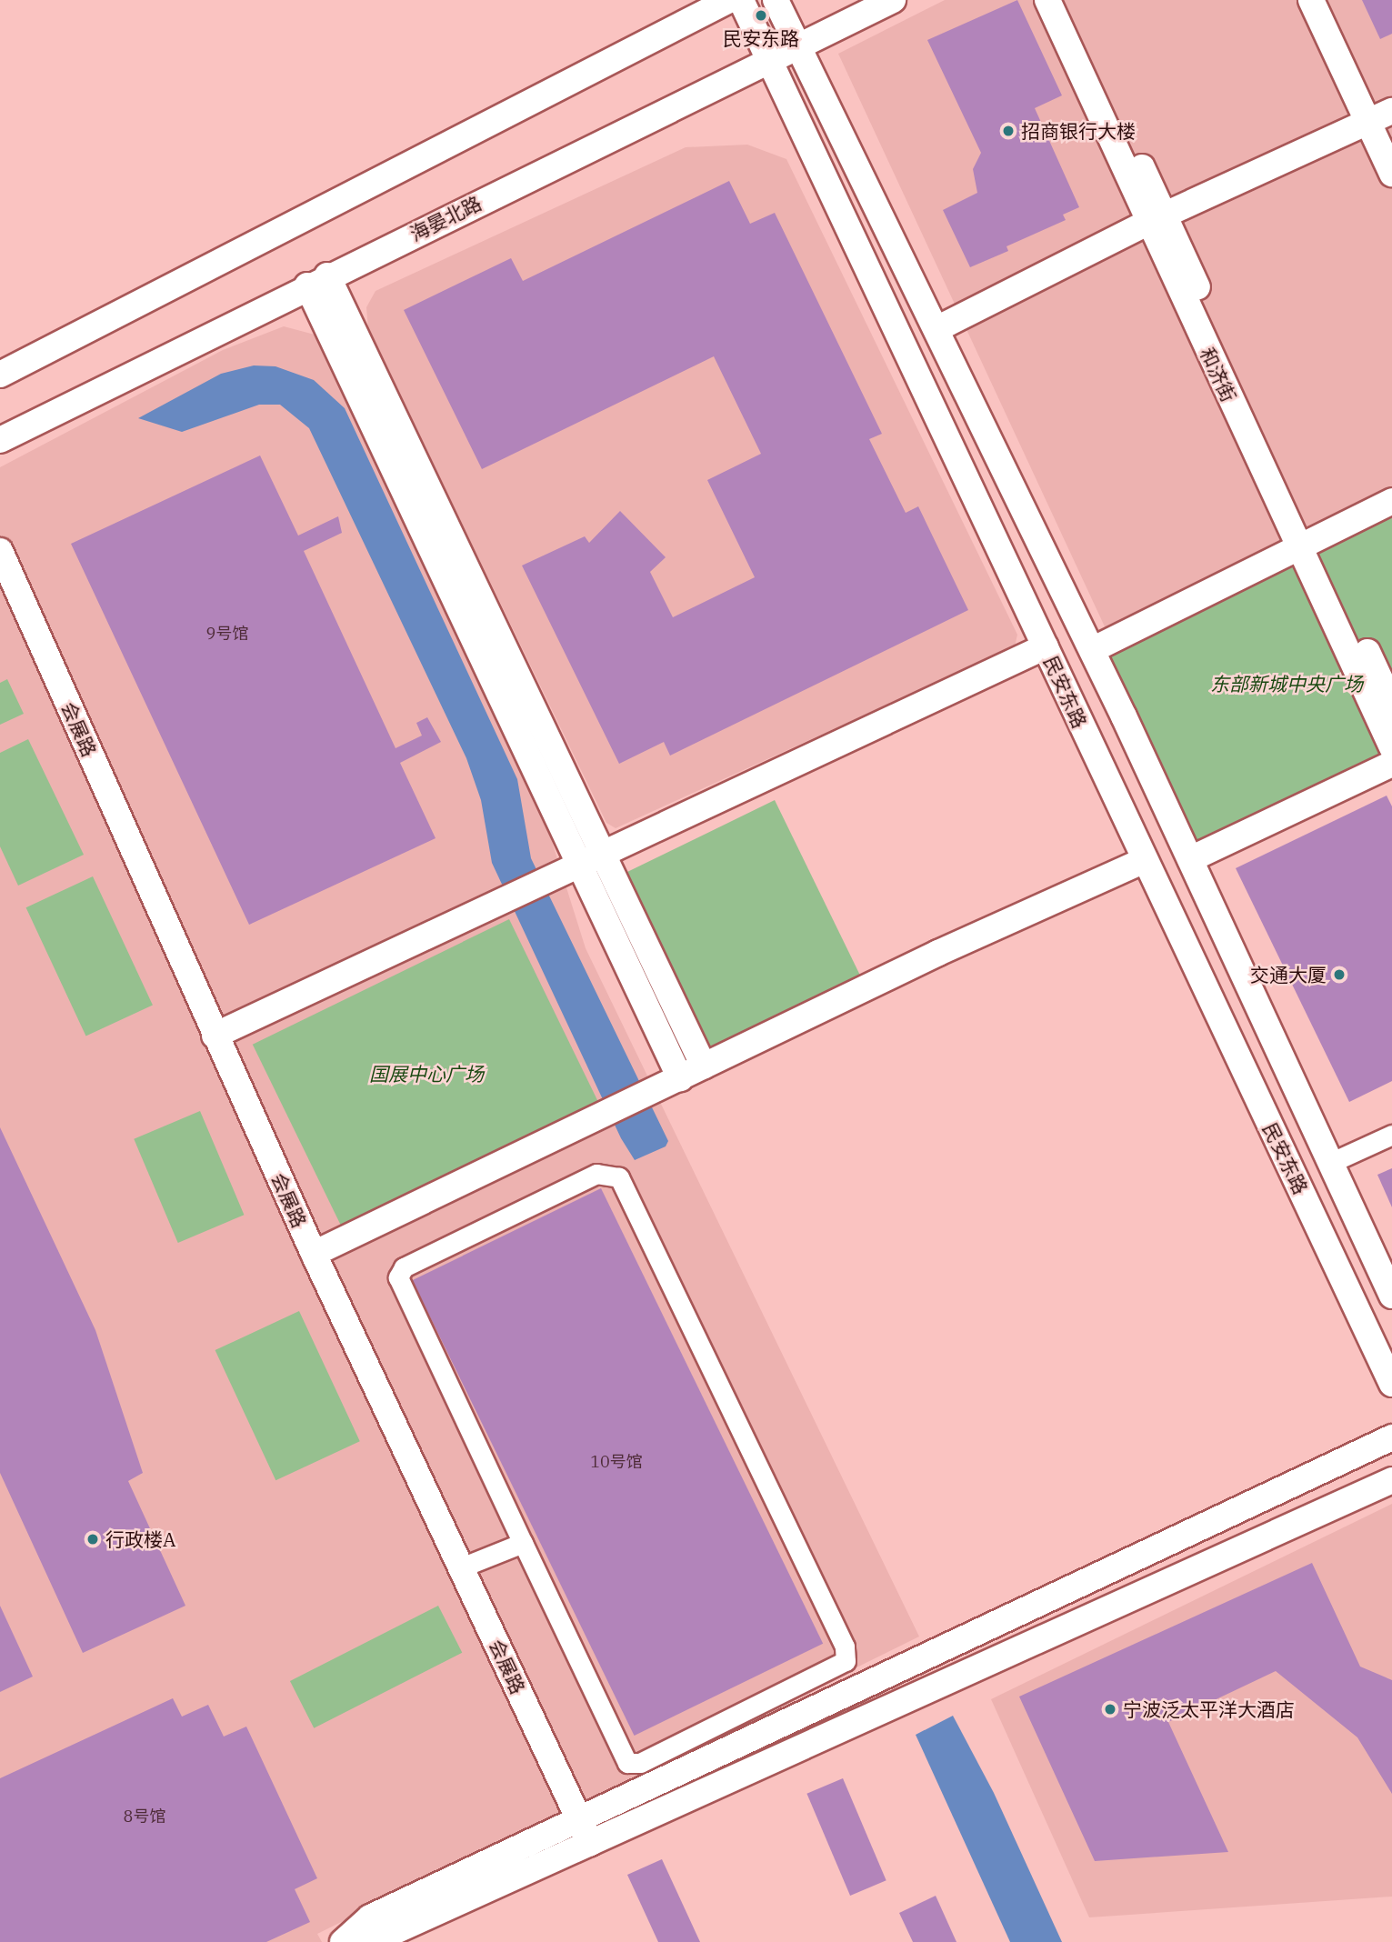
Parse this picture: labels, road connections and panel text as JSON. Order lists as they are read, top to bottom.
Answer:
{
  "streets": {
    "street": [
      "海晏北路",
      "和济街",
      "民安东路",
      "会展路"
    ]
  },
  "crossings": [
    ["海晏北路", "民安东路"]
  ],
  "parks": ["东部新城中央广场", "国展中心广场"],
  "places": [
    "民安东路",
    "招商银行大楼",
    "交通大厦",
    "行政楼A",
    "宁波泛太平洋大酒店"
  ],
  "house_numbers": ["9号馆", "10号馆", "8号馆"]
}
